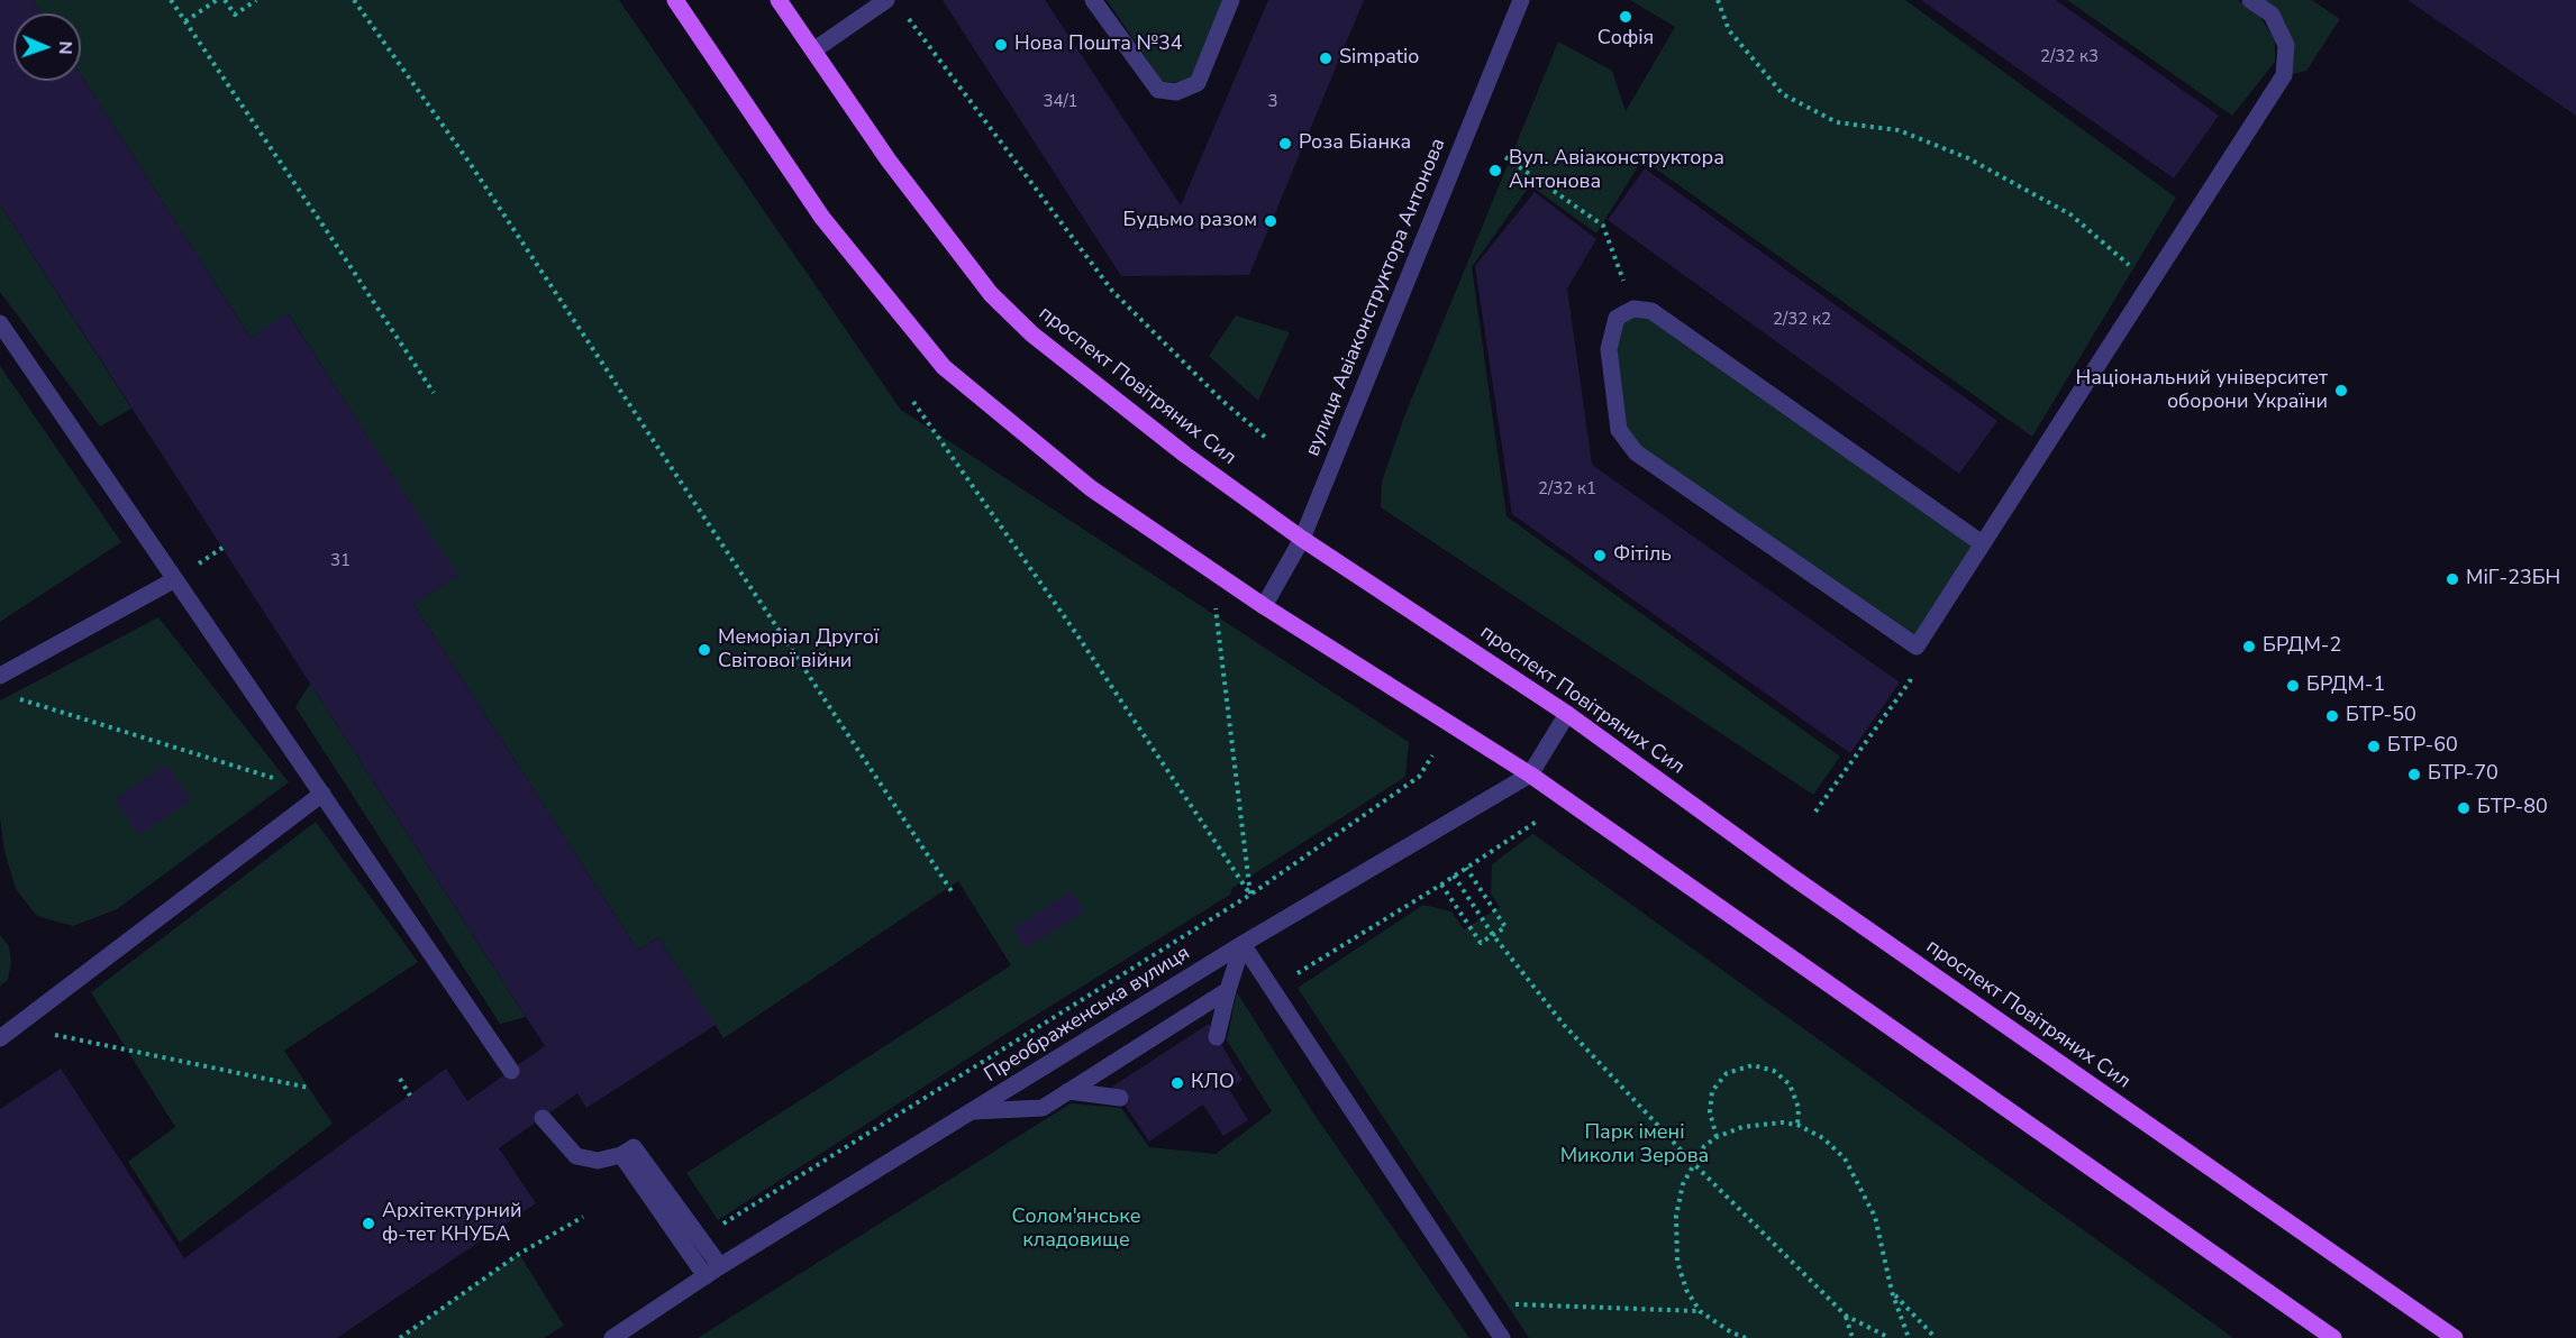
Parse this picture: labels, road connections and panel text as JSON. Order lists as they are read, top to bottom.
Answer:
{
  "streets": {
    "main road": ["проспект Повітряних Сил"],
    "street": ["вулиця Авіаконструктора Антонова", "Преображенська вулиця"]
  },
  "crossings": [
    ["вулиця Авіаконструктора Антонова", "проспект Повітряних Сил"],
    ["проспект Повітряних Сил", "Преображенська вулиця"]
  ],
  "parks": ["Парк імені Миколи Зерова", "Солом'янське кладовище"],
  "places": [
    "Софія",
    "Нова Пошта №34",
    "Simpatio",
    "Роза Біанка",
    "Вул. Авіаконструктора Антонова",
    "Будьмо разом",
    "Національний університет оборони України",
    "Фітіль",
    "МіГ-23БН",
    "БРДМ-2",
    "Меморіал Другої Світової війни",
    "БРДМ-1",
    "БТР-50",
    "БТР-60",
    "БТР-70",
    "БТР-80",
    "КЛО",
    "Архітектурний ф-тет КНУБА"
  ],
  "house_numbers": [
    "2/32 к3",
    "34/1",
    "3",
    "2/32 к2",
    "2/32 к1",
    "31"
  ],
  "north": "right"
}
